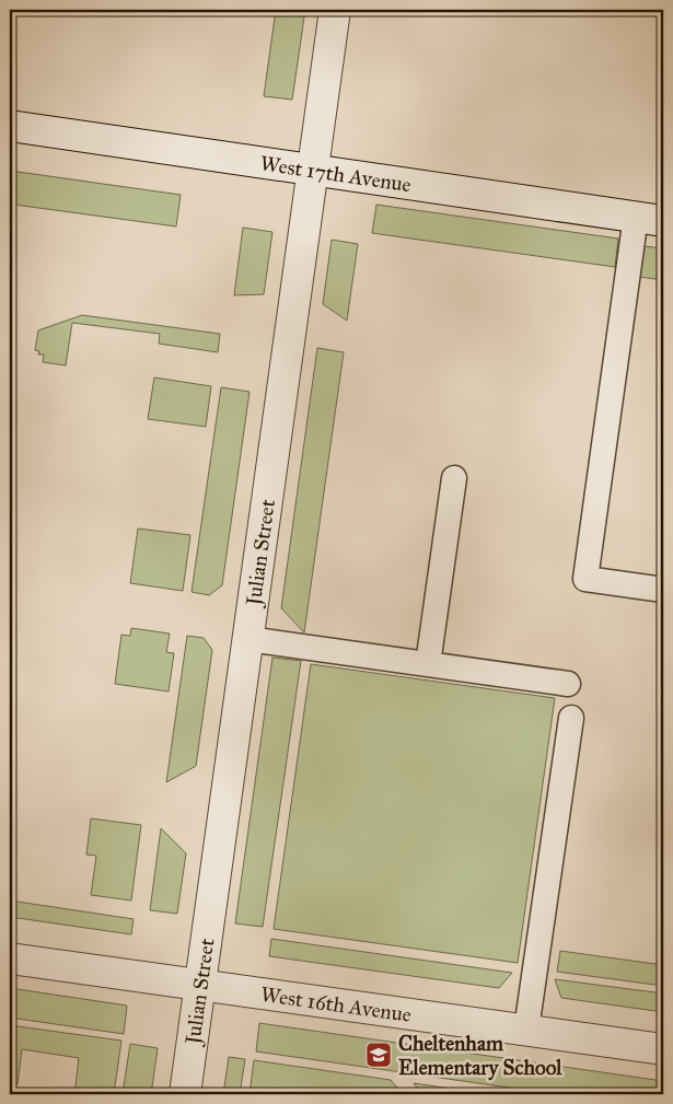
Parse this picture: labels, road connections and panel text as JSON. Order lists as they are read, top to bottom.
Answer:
{
  "streets": {
    "street": ["West 17th Avenue", "Julian Street", "West 16th Avenue"]
  },
  "crossings": [
    ["West 17th Avenue", "Julian Street"],
    ["Julian Street", "West 16th Avenue"]
  ],
  "places": {
    "school or university": ["Cheltenham Elementary School"]
  }
}
